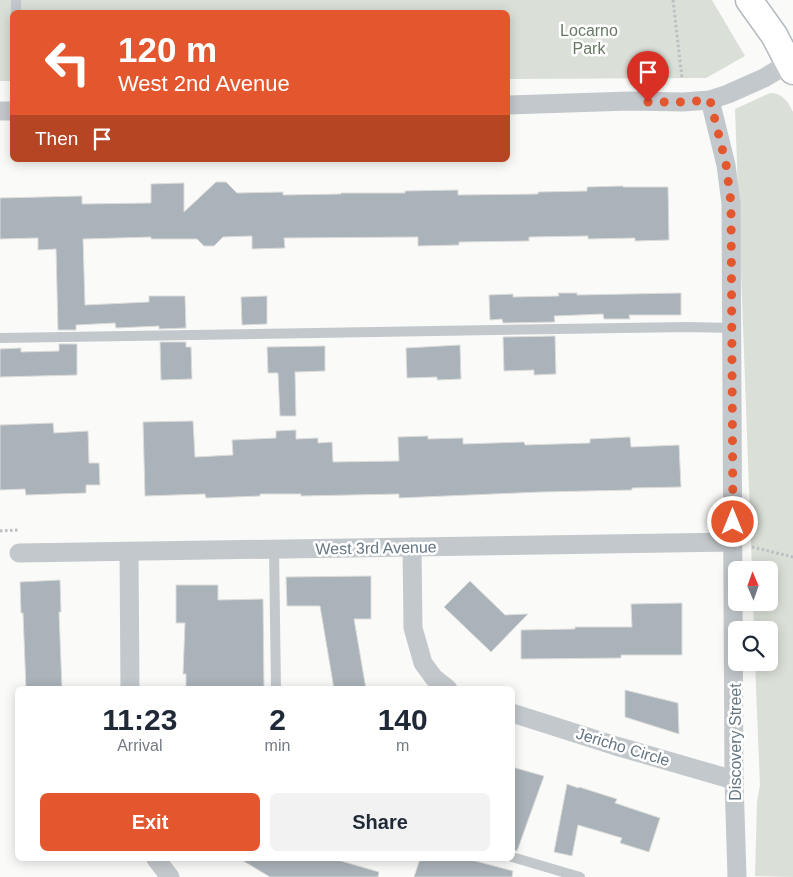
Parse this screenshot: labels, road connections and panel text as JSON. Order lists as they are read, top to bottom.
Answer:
{
  "streets": {
    "street": ["West 3rd Avenue", "Discovery Street", "Jericho Circle"]
  },
  "crossings": [
    ["West 3rd Avenue", "Discovery Street"],
    ["Discovery Street", "Jericho Circle"]
  ],
  "parks": ["Locarno Park"],
  "north": "top",
  "page": {
    "turn": ["120 m", "West 2nd Avenue"],
    "then": "Then",
    "eta": [
      "11:23",
      "Arrival",
      "2",
      "min",
      "140",
      "m"
    ],
    "buttons": ["Exit", "Share"]
  }
}
